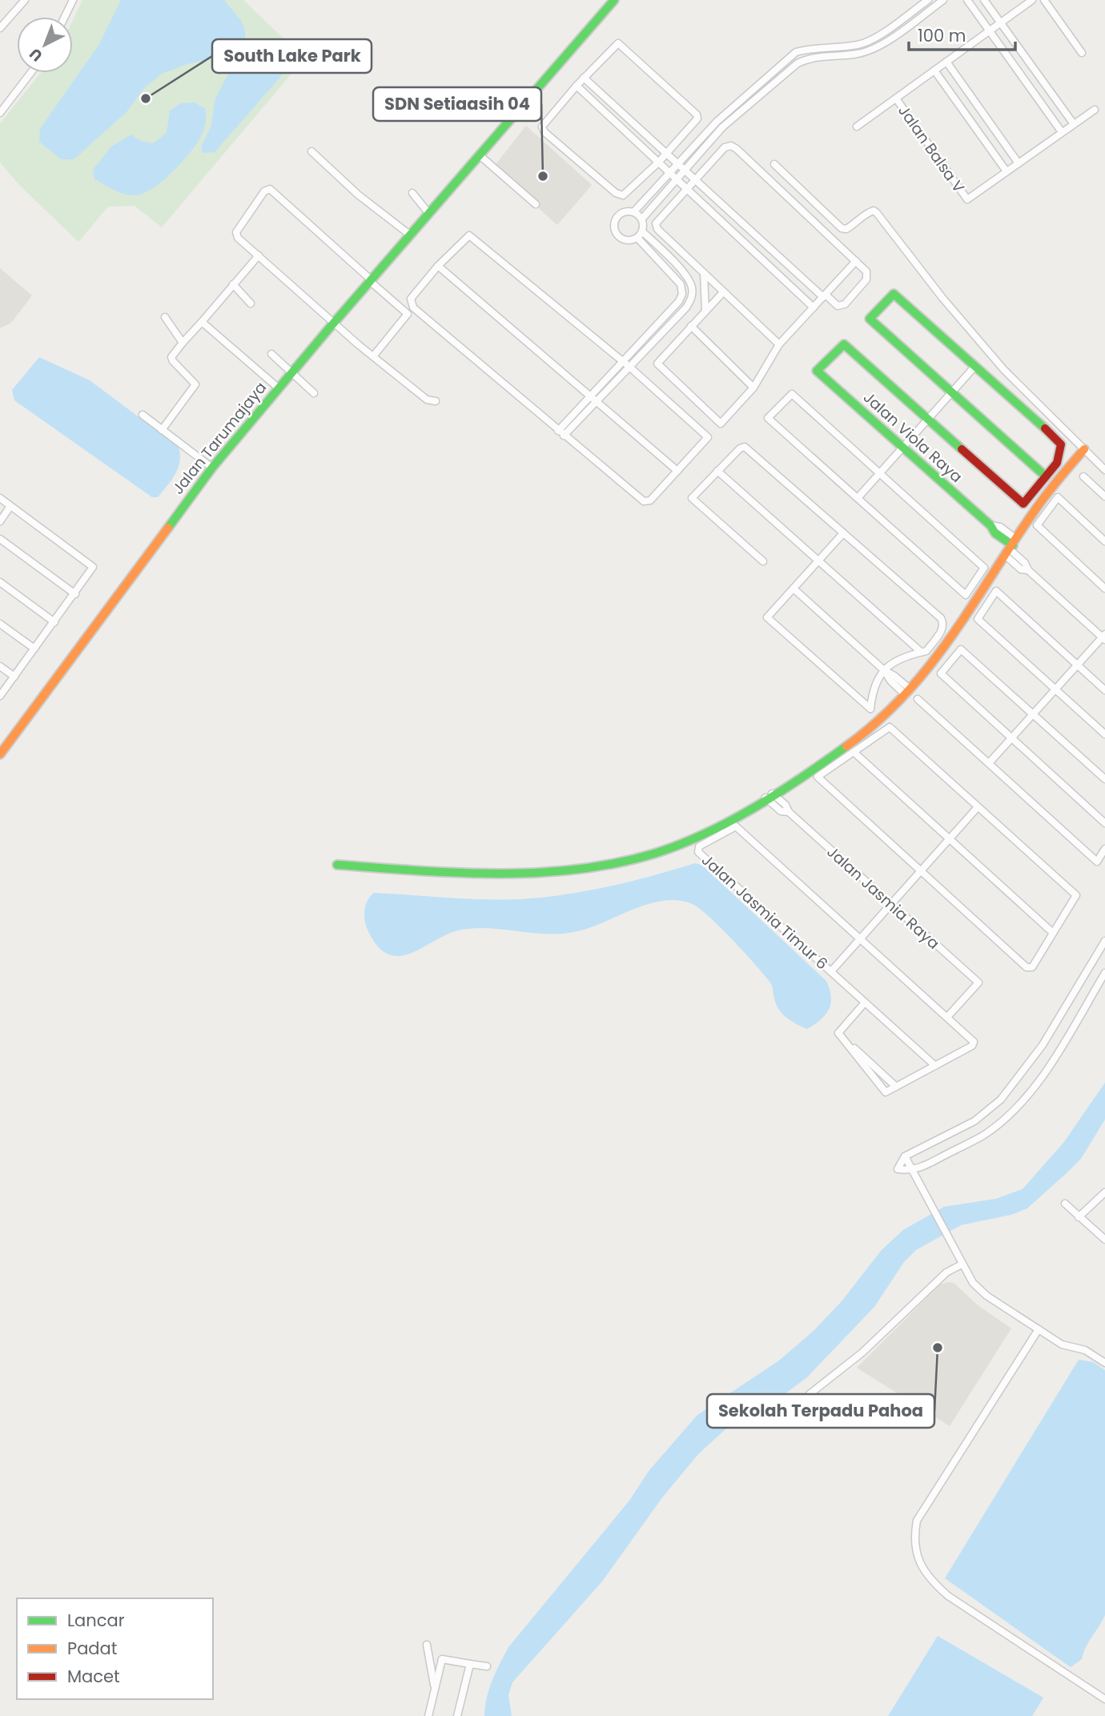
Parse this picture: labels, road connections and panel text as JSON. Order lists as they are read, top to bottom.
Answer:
{
  "streets": {
    "street": [
      "Jalan Balsa V",
      "Jalan Viola Raya",
      "Jalan Tarumajaya",
      "Jalan Jasmia Raya",
      "Jalan Jasmia Timur 6"
    ]
  },
  "places": ["South Lake Park", "SDN Setiaasih 04", "Sekolah Terpadu Pahoa"],
  "legend": ["Lancar", "Padat", "Macet"],
  "scale_bar": "100 m",
  "north": "bottom left"
}
